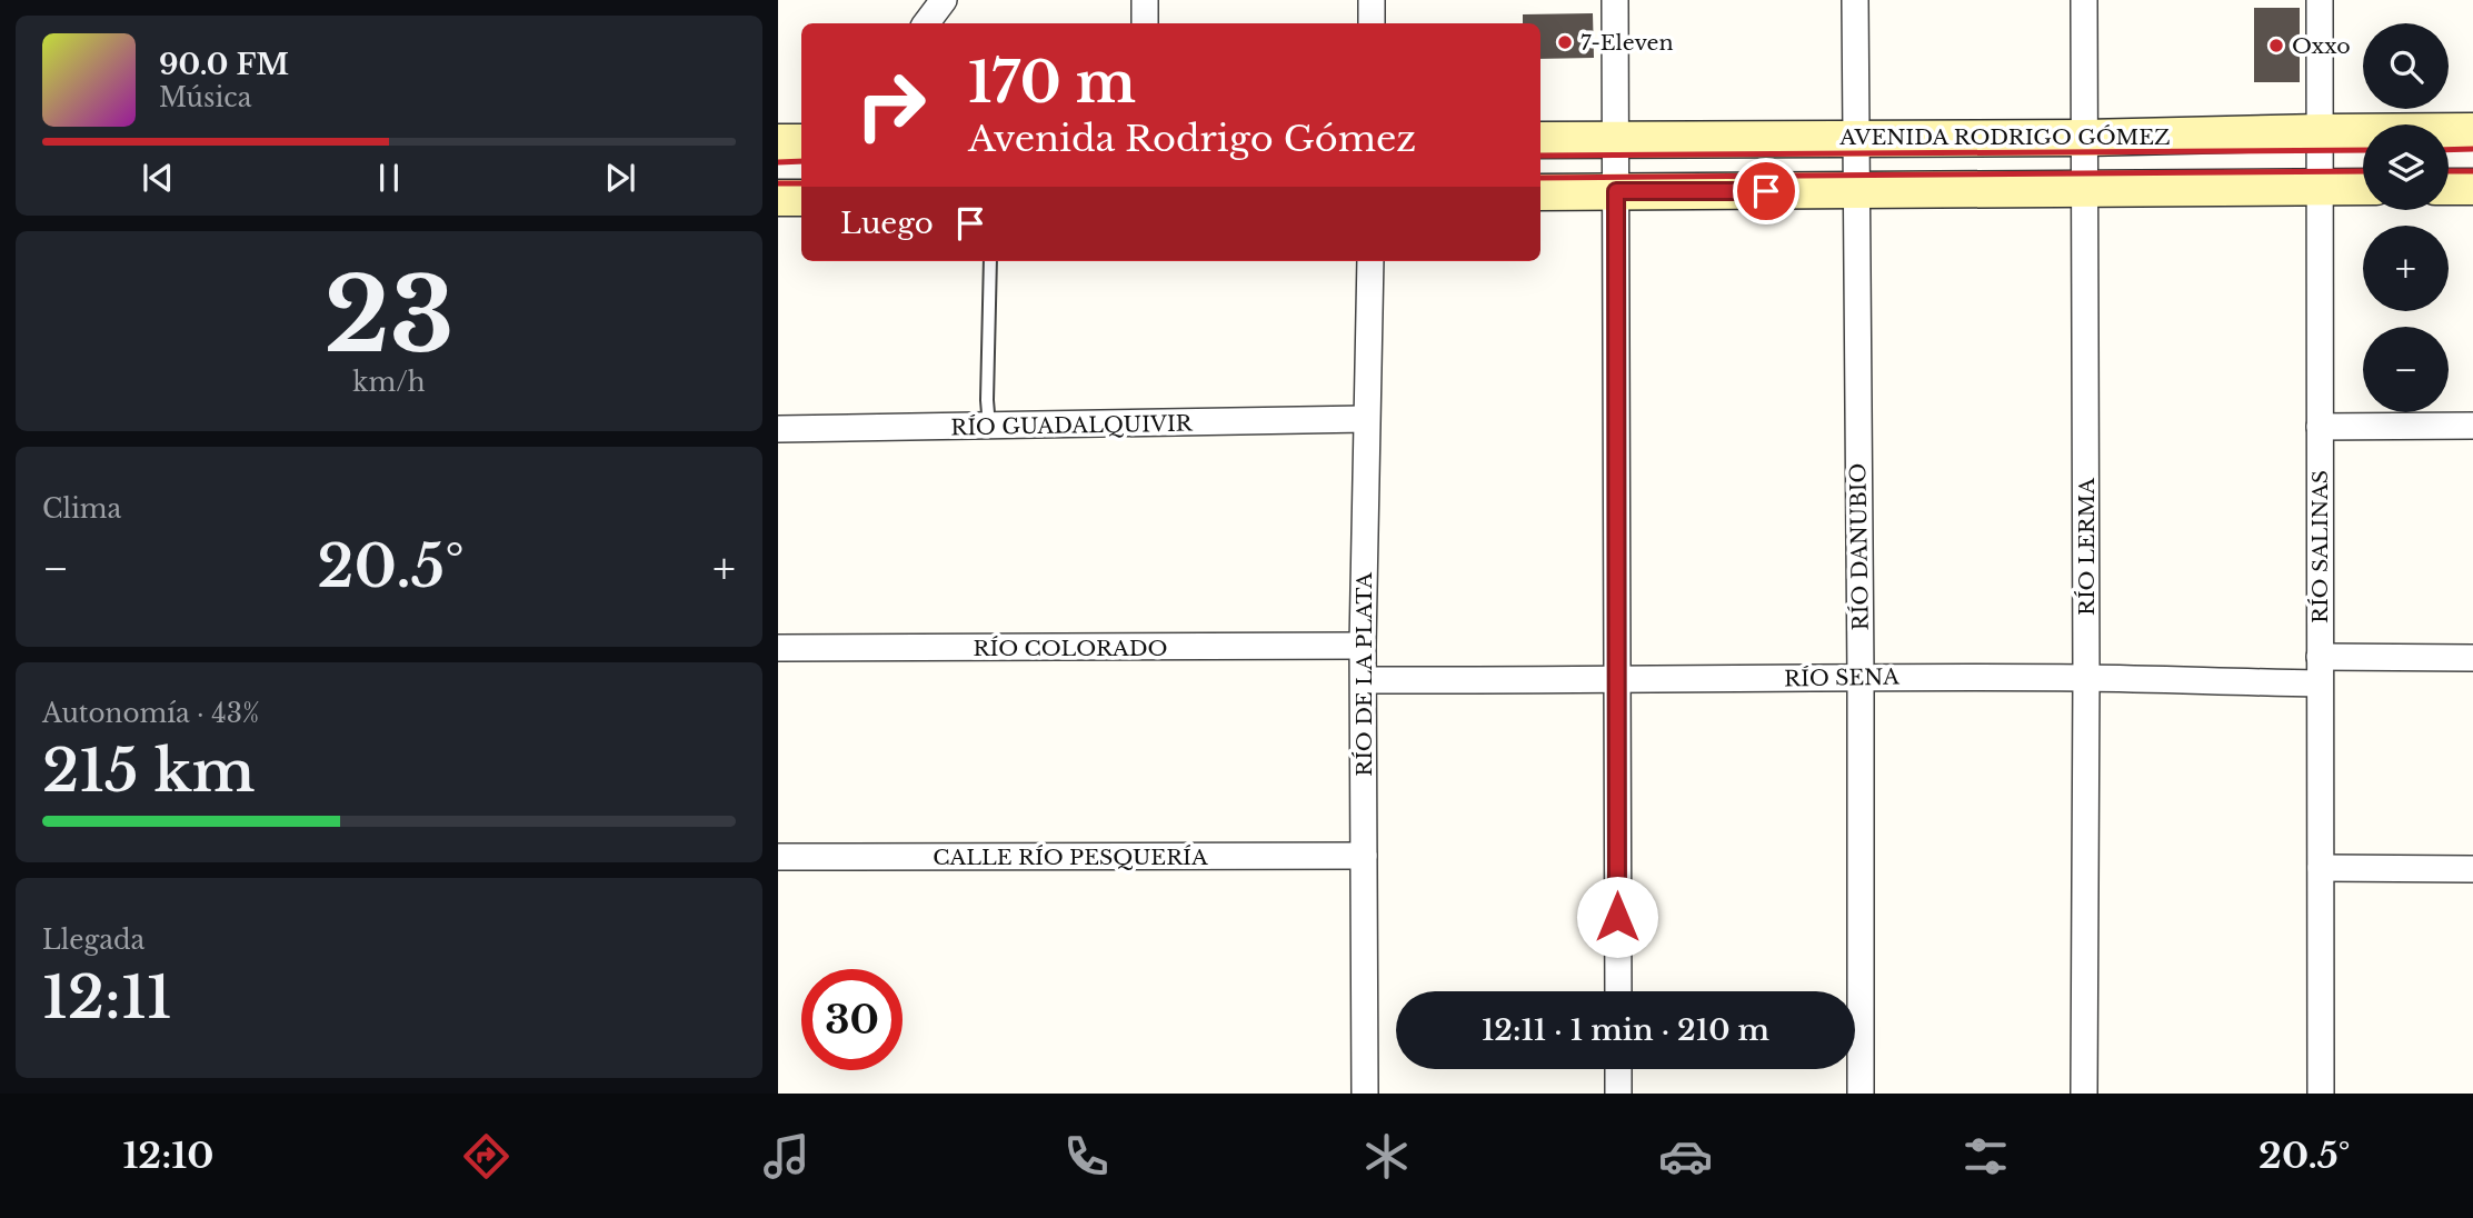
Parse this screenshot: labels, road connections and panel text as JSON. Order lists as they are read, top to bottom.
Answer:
{
  "streets": {
    "main road": ["AVENIDA RODRIGO GÓMEZ"],
    "street": [
      "RÍO GUADALQUIVIR",
      "RÍO DANUBIO",
      "RÍO LERMA",
      "RÍO SALINAS",
      "RÍO COLORADO",
      "RÍO DE LA PLATA",
      "RÍO SENA",
      "CALLE RÍO PESQUERÍA"
    ]
  },
  "crossings": [
    ["AVENIDA RODRIGO GÓMEZ", "RÍO DANUBIO"],
    ["AVENIDA RODRIGO GÓMEZ", "RÍO LERMA"],
    ["AVENIDA RODRIGO GÓMEZ", "RÍO SALINAS"],
    ["RÍO GUADALQUIVIR", "RÍO DE LA PLATA"],
    ["RÍO DANUBIO", "RÍO SENA"],
    ["RÍO LERMA", "RÍO SENA"],
    ["RÍO SALINAS", "RÍO SENA"],
    ["RÍO COLORADO", "RÍO DE LA PLATA"],
    ["RÍO DE LA PLATA", "RÍO SENA"],
    ["RÍO DE LA PLATA", "CALLE RÍO PESQUERÍA"]
  ],
  "places": ["7-Eleven", "Oxxo"],
  "page": {
    "map_buttons": ["+", "−"],
    "turn": ["170 m", "Avenida Rodrigo Gómez"],
    "song": ["90.0 FM", "Música"],
    "then": "Luego",
    "tile": [
      ["23", "km/h"],
      "Clima",
      ["Autonomía · 43%", "215 km"],
      ["Llegada", "12:11"]
    ],
    "heat": ["−", "20.5°", "+"],
    "limit": "30",
    "trip": "12:11 · 1 min · 210 m",
    "tabs": ["12:10", "20.5°"]
  }
}
